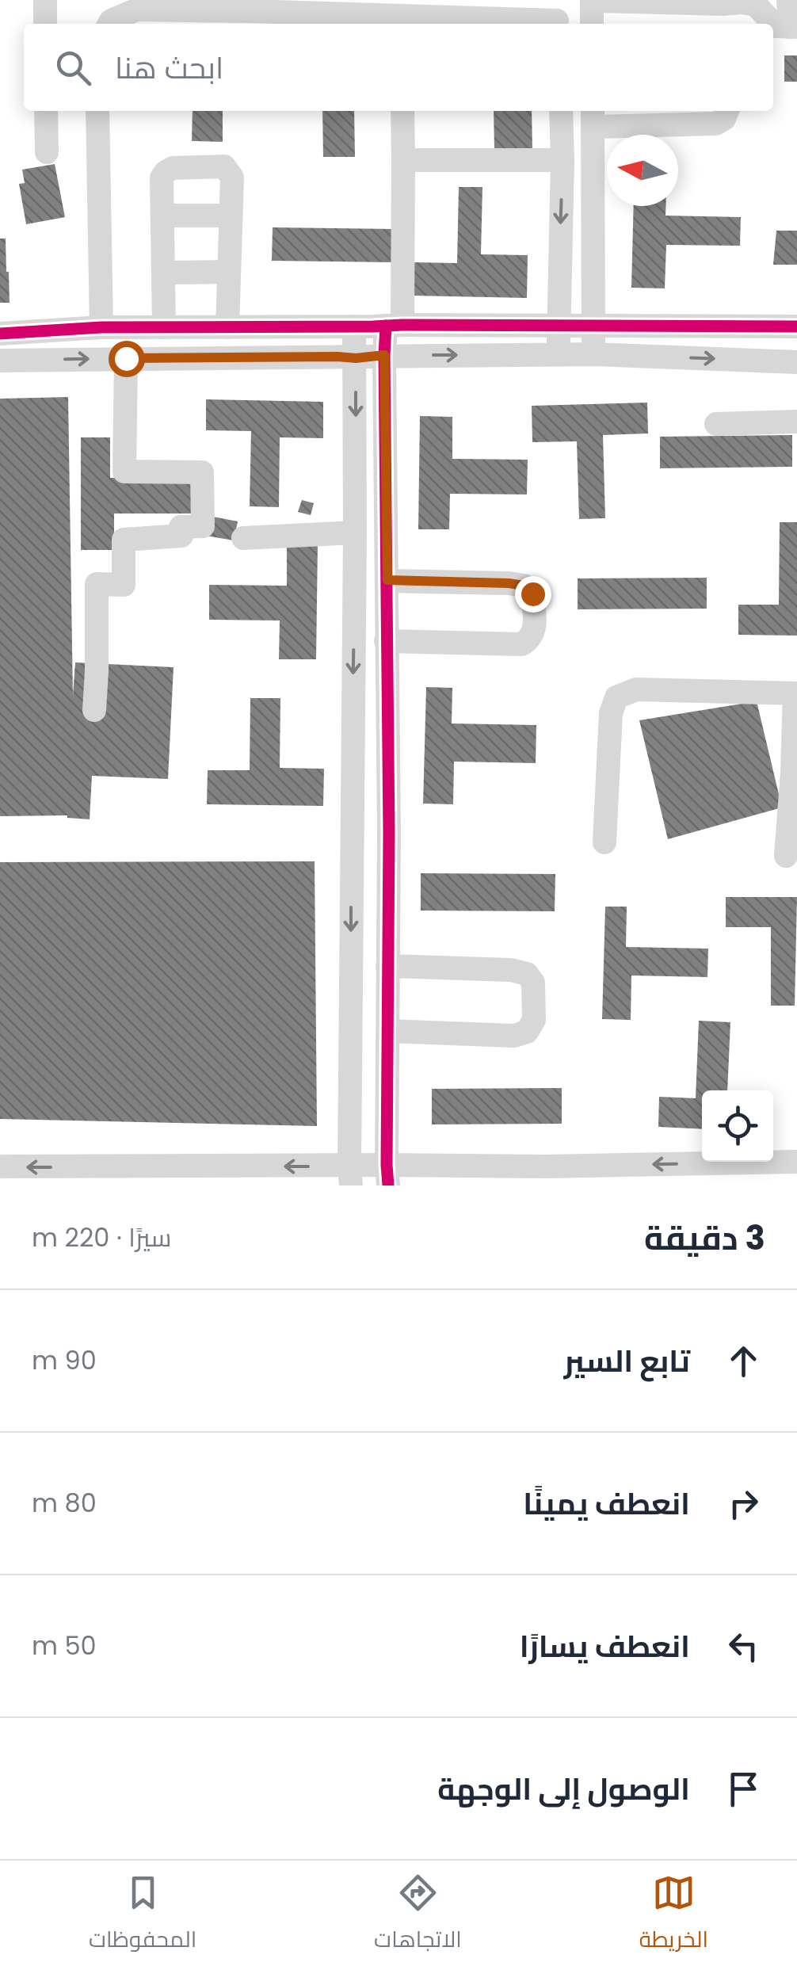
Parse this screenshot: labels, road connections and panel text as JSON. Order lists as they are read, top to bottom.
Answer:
{
  "north": "left",
  "page": {
    "search": "ابحث هنا",
    "heading": ["3 دقيقة", "سيرًا · 220 m"],
    "list": [
      ["تابع السير", "90 m"],
      ["انعطف يمينًا", "80 m"],
      ["انعطف يسارًا", "50 m"],
      "الوصول إلى الوجهة"
    ],
    "nav": ["الخريطة", "الاتجاهات", "المحفوظات"]
  }
}
